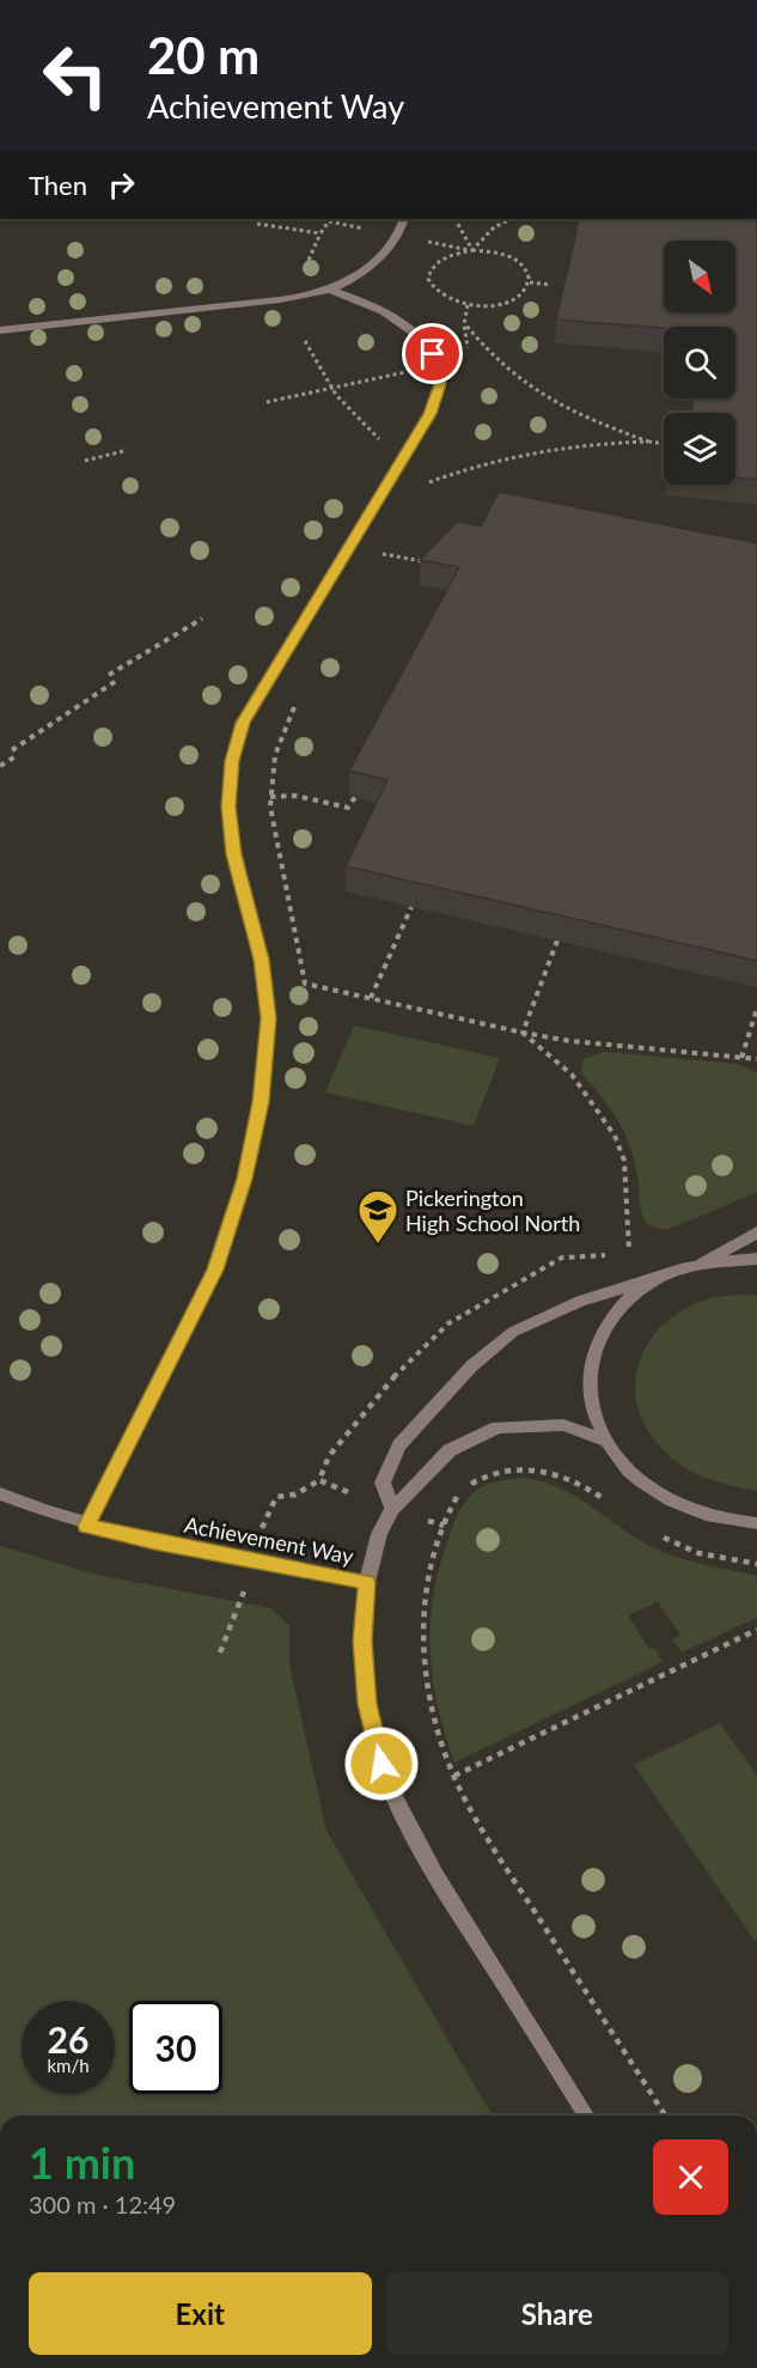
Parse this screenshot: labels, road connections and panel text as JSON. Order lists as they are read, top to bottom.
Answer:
{
  "streets": {
    "street": ["Achievement Way"]
  },
  "places": {
    "school or university": ["Pickerington High School North"]
  },
  "north": "bottom right",
  "page": {
    "turn": ["20 m", "Achievement Way"],
    "then": "Then",
    "speed": "26 km/h",
    "limit": "30",
    "heading": ["1 min", "300 m · 12:49"],
    "buttons": ["Exit", "Share"]
  }
}
